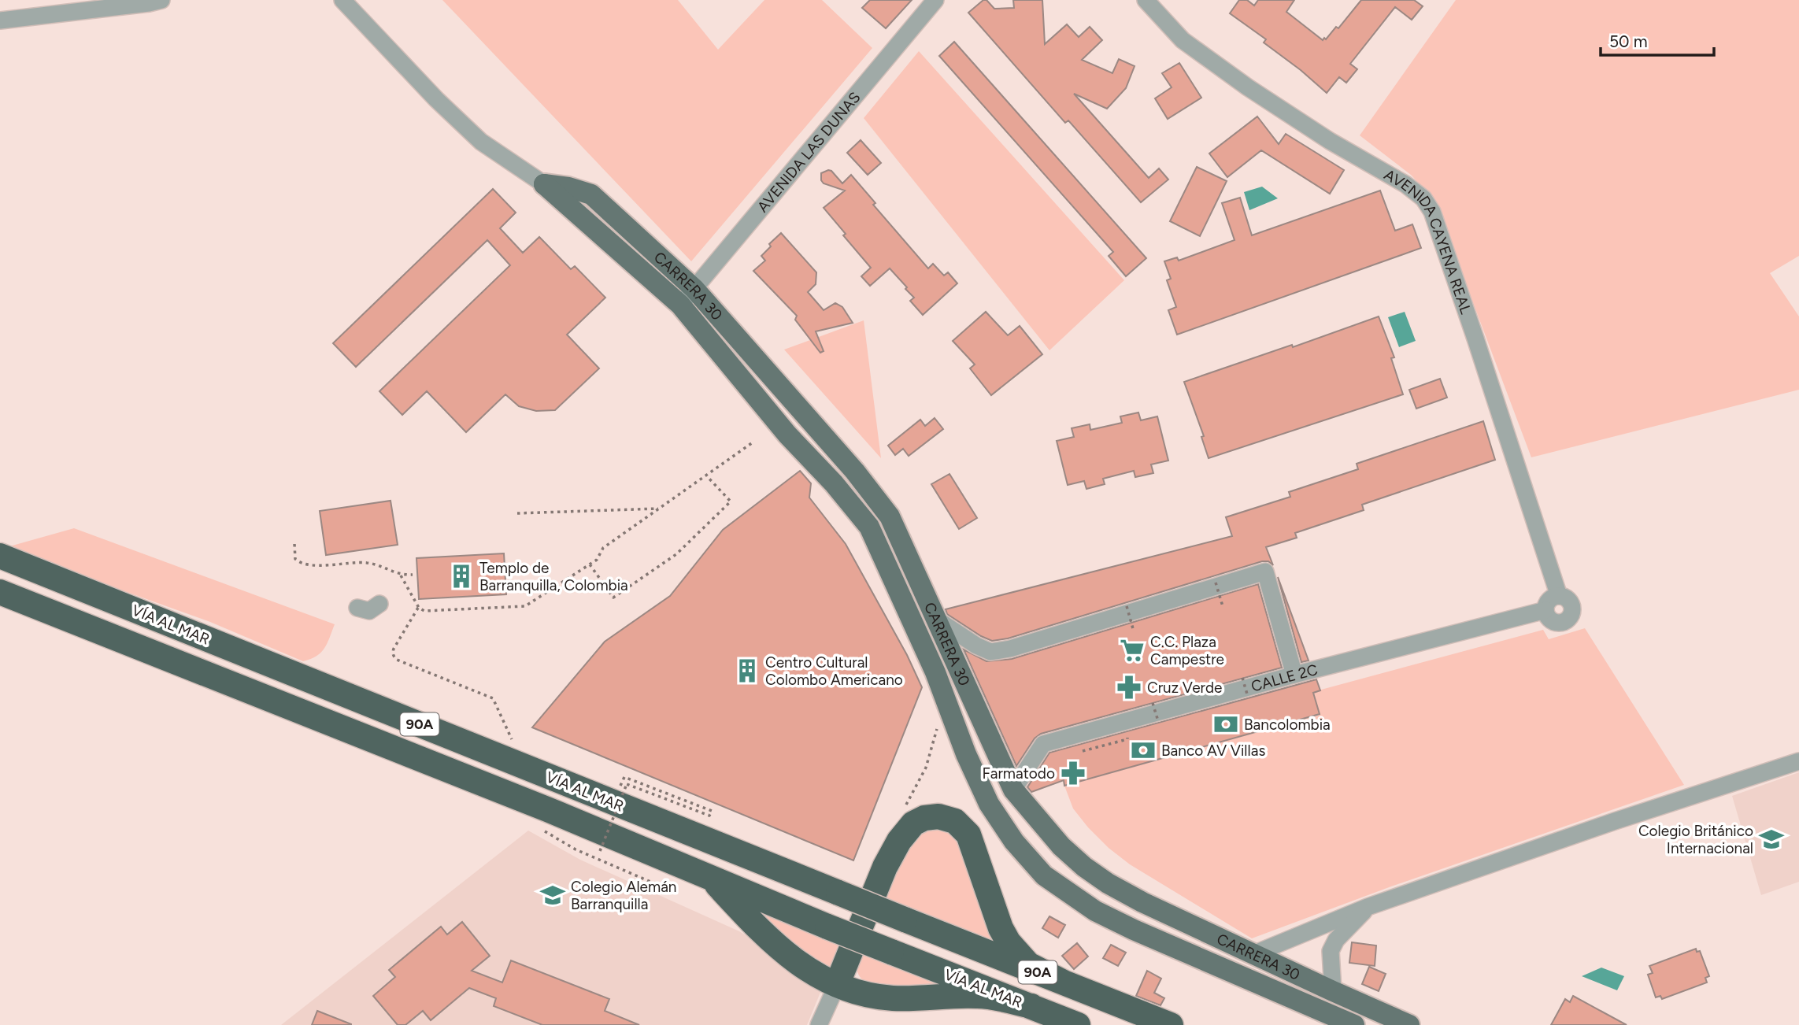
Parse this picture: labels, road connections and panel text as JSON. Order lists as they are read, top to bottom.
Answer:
{
  "streets": {
    "highway": ["VÍA AL MAR", "90A"],
    "main road": ["CARRERA 30"],
    "street": ["AVENIDA LAS DUNAS", "AVENIDA CAYENA REAL", "CALLE 2C"]
  },
  "crossings": [
    ["AVENIDA LAS DUNAS", "CARRERA 30"],
    ["AVENIDA CAYENA REAL", "CALLE 2C"],
    ["CARRERA 30", "CALLE 2C"]
  ],
  "places": {
    "building": ["Templo de Barranquilla, Colombia", "Centro Cultural Colombo Americano"],
    "supermarket": ["C.C. Plaza Campestre"],
    "pharmacy": ["Cruz Verde", "Farmatodo"],
    "bank": ["Bancolombia", "Banco AV Villas"],
    "school or university": ["Colegio Británico Internacional", "Colegio Alemán Barranquilla"]
  },
  "scale_bar": "50 m"
}
